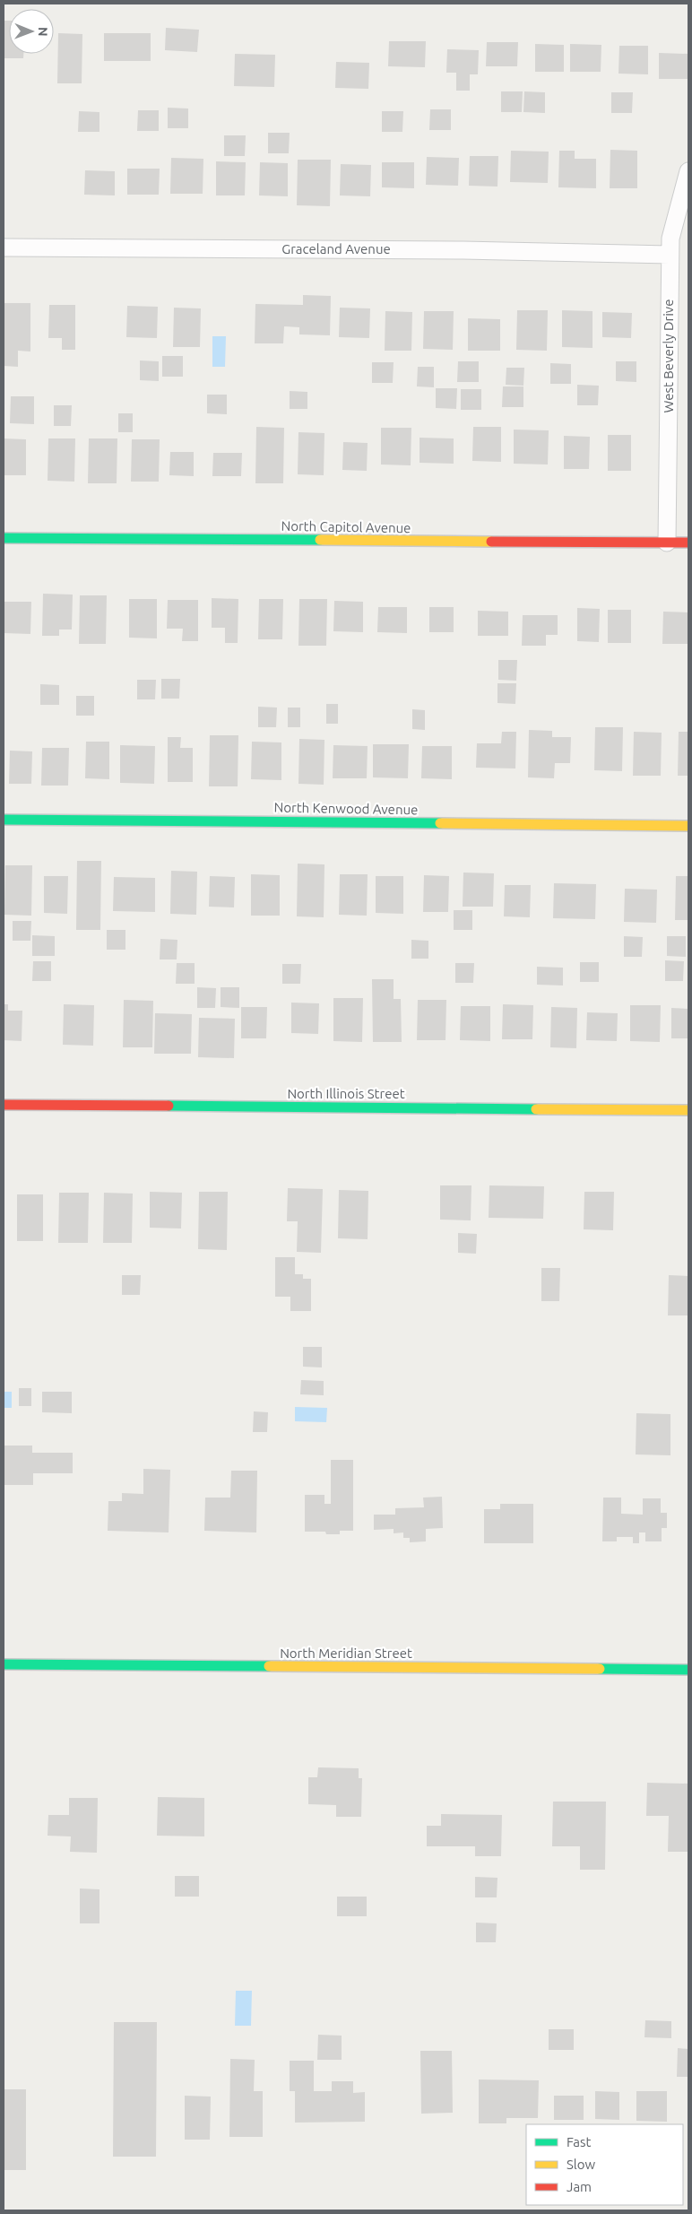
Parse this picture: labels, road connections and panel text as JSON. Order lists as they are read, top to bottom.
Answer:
{
  "streets": {
    "main road": [
      "North Capitol Avenue",
      "North Kenwood Avenue",
      "North Illinois Street",
      "North Meridian Street"
    ],
    "street": ["Graceland Avenue", "West Beverly Drive"]
  },
  "crossings": [
    ["Graceland Avenue", "West Beverly Drive"],
    ["West Beverly Drive", "North Capitol Avenue"]
  ],
  "legend": ["Fast", "Slow", "Jam"],
  "north": "right"
}
